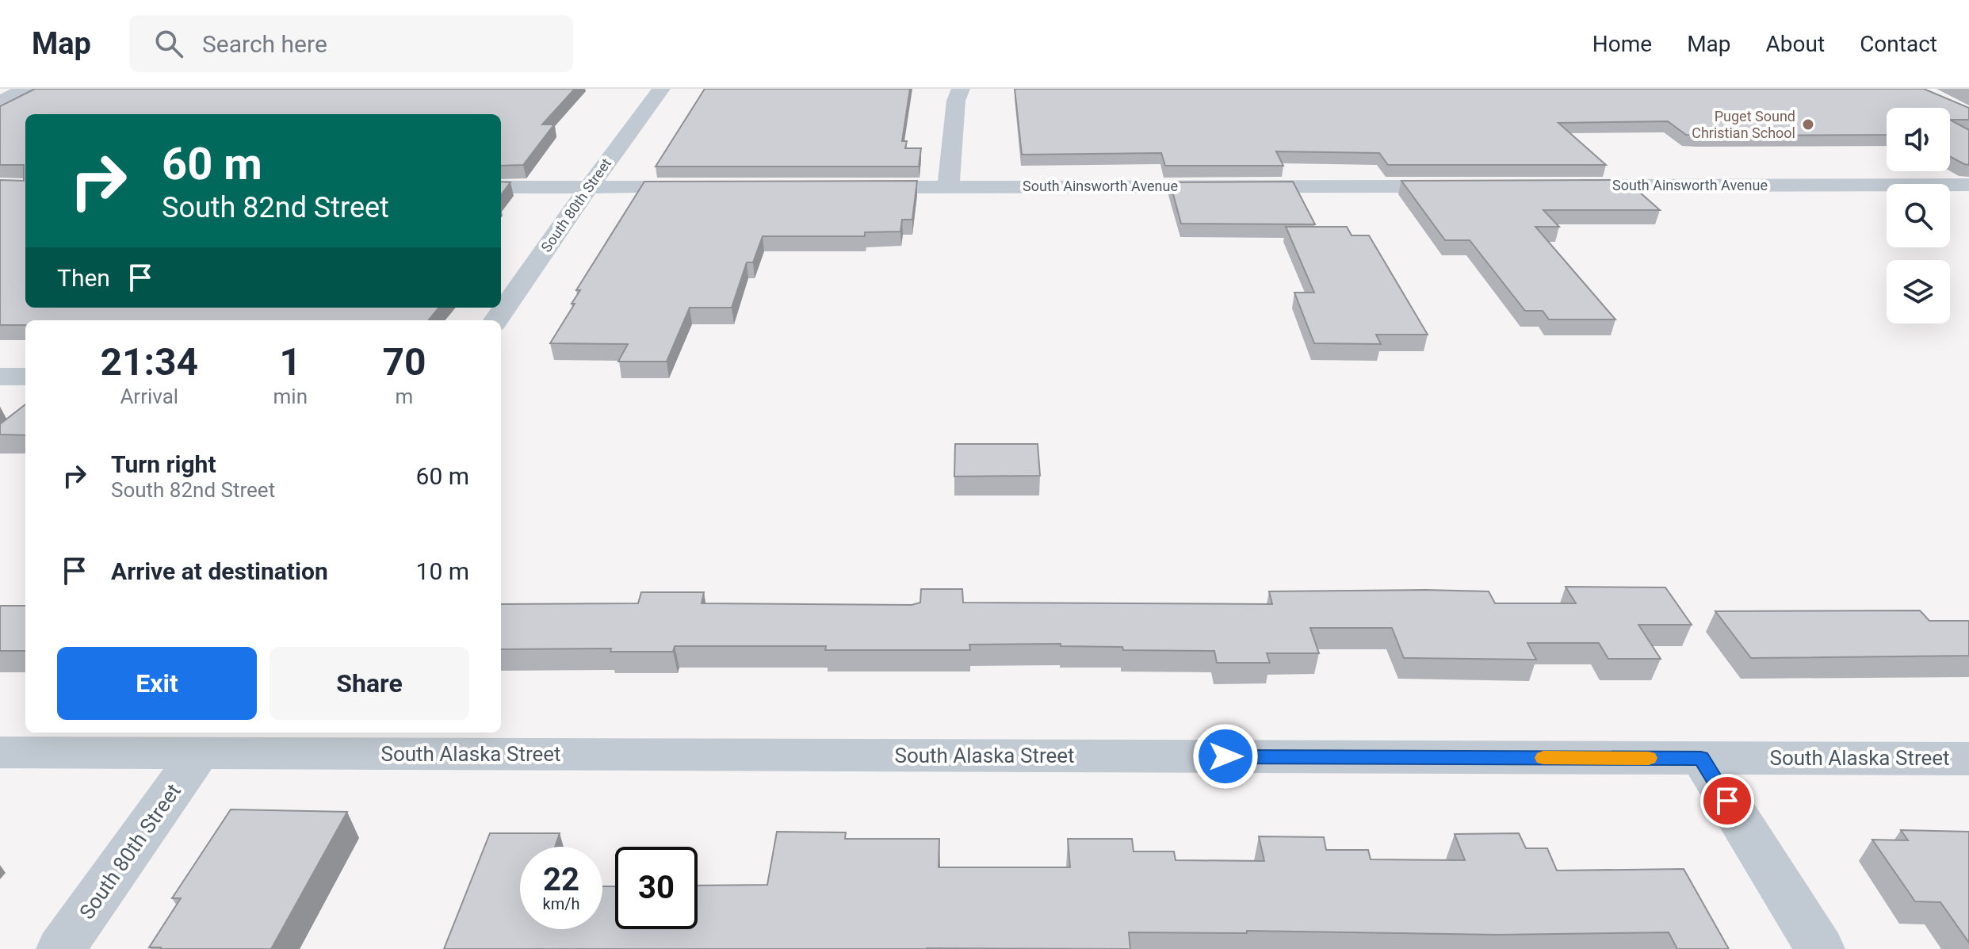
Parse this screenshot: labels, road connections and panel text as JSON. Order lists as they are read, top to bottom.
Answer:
{
  "streets": {
    "street": ["South Ainsworth Avenue", "South 80th Street", "South Alaska Street"]
  },
  "crossings": [
    ["South 80th Street", "South Alaska Street"]
  ],
  "places": ["Puget Sound Christian School"],
  "page": {
    "header": "Map",
    "search": "Search here",
    "nav": [
      "Home",
      "Map",
      "About",
      "Contact"
    ],
    "turn": ["60 m", "South 82nd Street"],
    "then": "Then",
    "eta": [
      "21:34",
      "Arrival",
      "1",
      "min",
      "70",
      "m"
    ],
    "list": [
      {
        "name": "Turn right",
        "note": "South 82nd Street",
        "value": "60 m"
      },
      {
        "name": "Arrive at destination",
        "value": "10 m"
      }
    ],
    "buttons": ["Exit", "Share"],
    "speed": "22 km/h",
    "limit": "30"
  }
}
